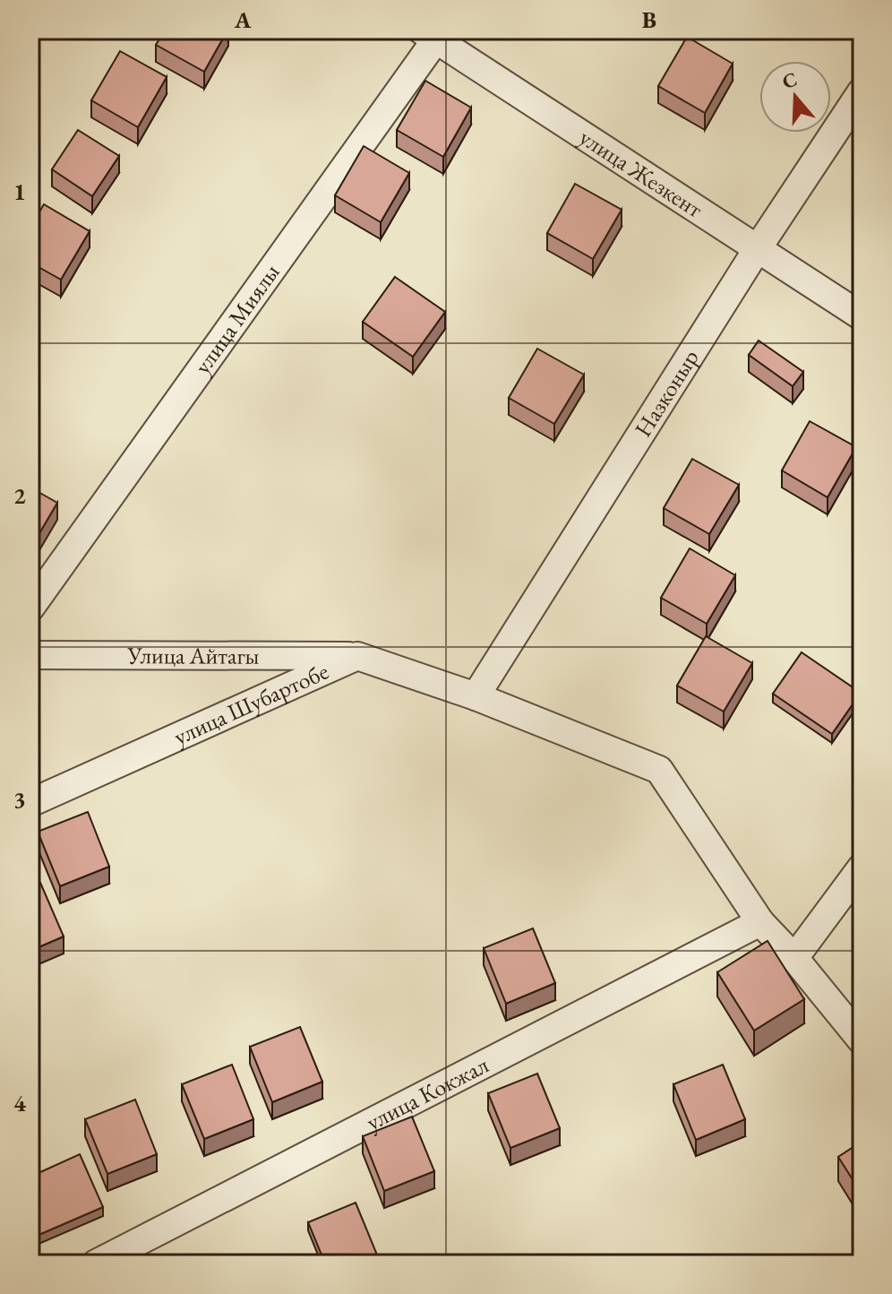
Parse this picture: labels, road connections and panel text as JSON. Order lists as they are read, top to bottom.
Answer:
{
  "streets": {
    "street": [
      "улица Жезкент",
      "улица Миялы",
      "Назконыр",
      "Улица Айтагы",
      "улица Шубартобе",
      "улица Кокжал"
    ]
  },
  "crossings": [
    ["улица Жезкент", "улица Миялы"],
    ["улица Жезкент", "Назконыр"],
    ["Назконыр", "улица Шубартобе"],
    ["Улица Айтагы", "улица Шубартобе"],
    ["улица Шубартобе", "улица Кокжал"]
  ],
  "north": "top",
  "grid": {
    "columns": ["A", "B"],
    "rows": [
      "1",
      "2",
      "3",
      "4"
    ]
  }
}
